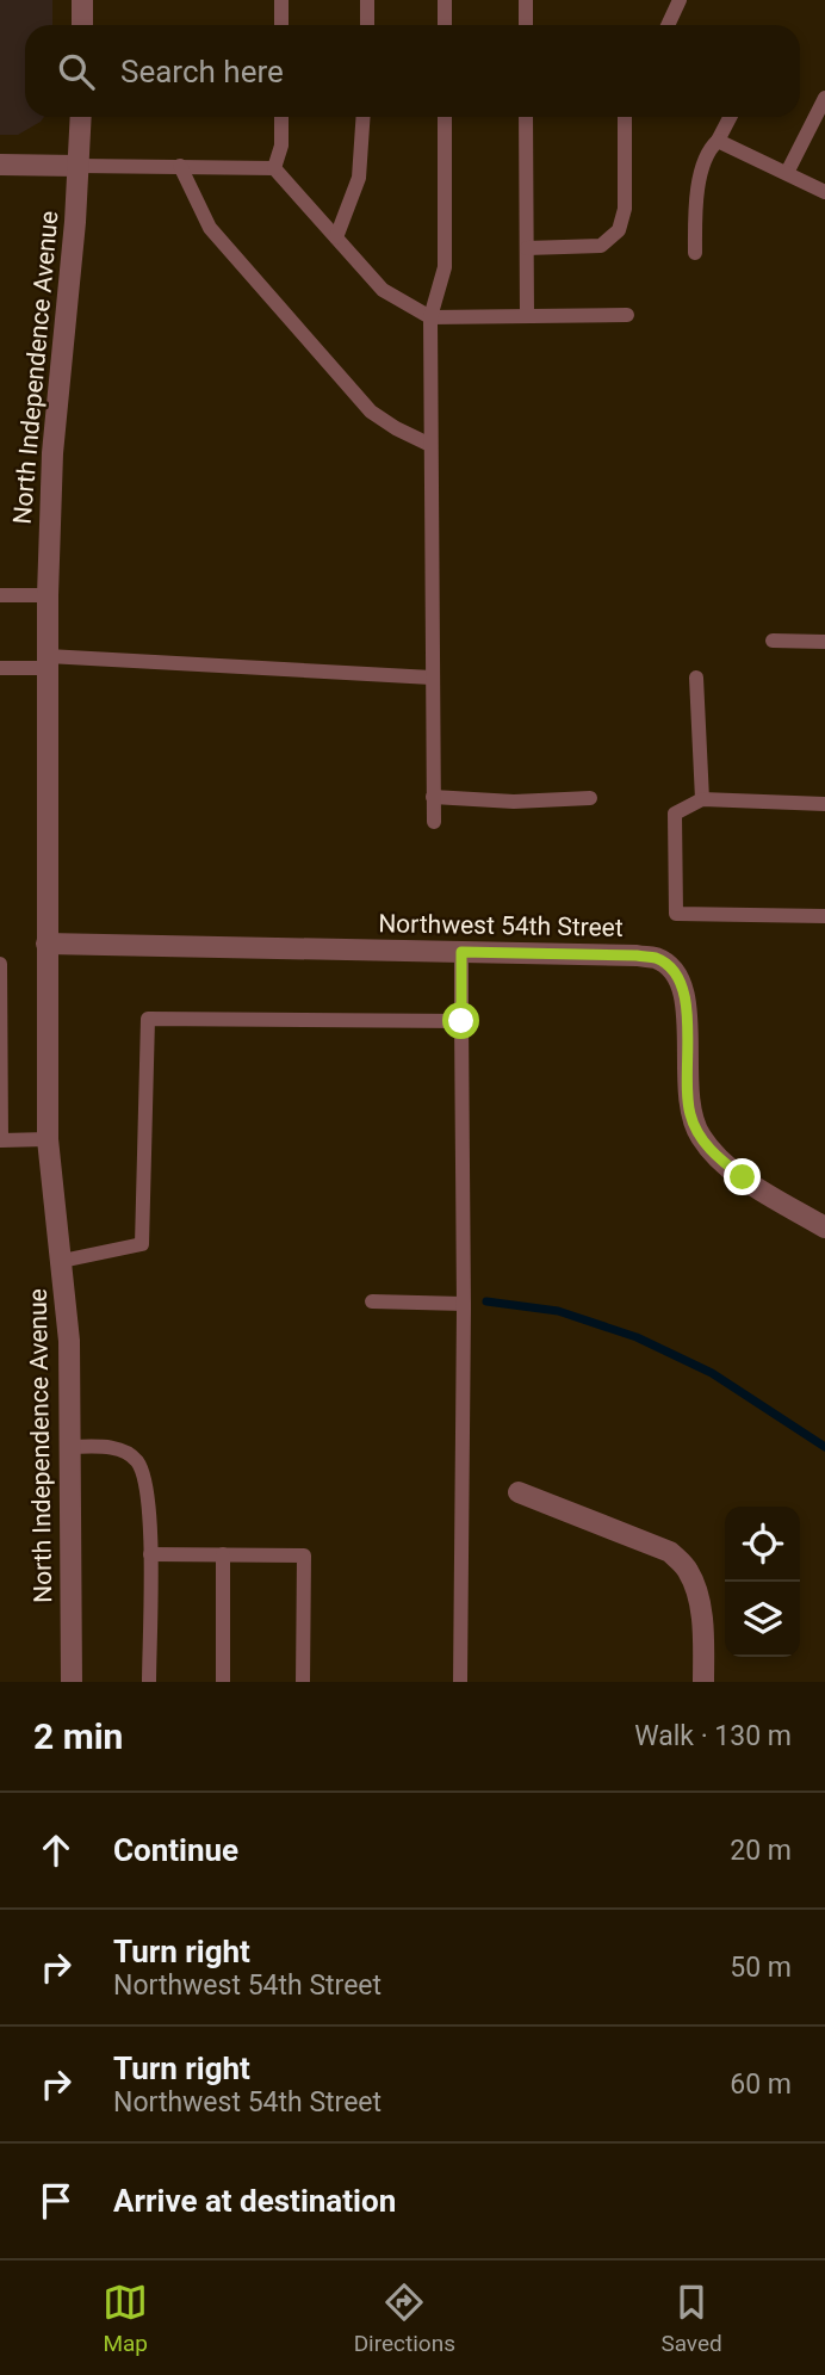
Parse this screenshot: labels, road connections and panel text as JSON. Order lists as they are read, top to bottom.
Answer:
{
  "streets": {
    "street": ["North Independence Avenue", "Northwest 54th Street"]
  },
  "crossings": [
    ["North Independence Avenue", "Northwest 54th Street"]
  ],
  "page": {
    "search": "Search here",
    "heading": ["2 min", "Walk · 130 m"],
    "list": [
      ["Continue", "20 m"],
      ["Turn right", "Northwest 54th Street", "50 m"],
      ["Turn right", "Northwest 54th Street", "60 m"],
      "Arrive at destination"
    ],
    "nav": ["Map", "Directions", "Saved"]
  }
}
